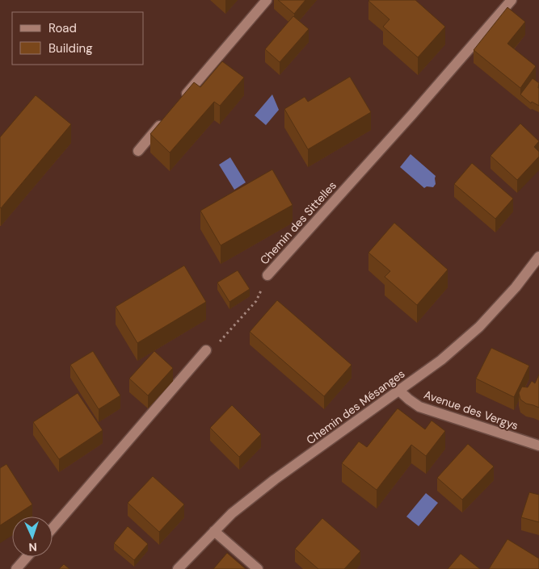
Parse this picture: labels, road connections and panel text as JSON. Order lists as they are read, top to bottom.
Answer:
{
  "streets": {
    "street": ["Chemin des Sittelles", "Chemin des Mésanges", "Avenue des Vergys"]
  },
  "crossings": [
    ["Chemin des Mésanges", "Avenue des Vergys"]
  ],
  "legend": ["Road", "Building"],
  "north": "bottom"
}
